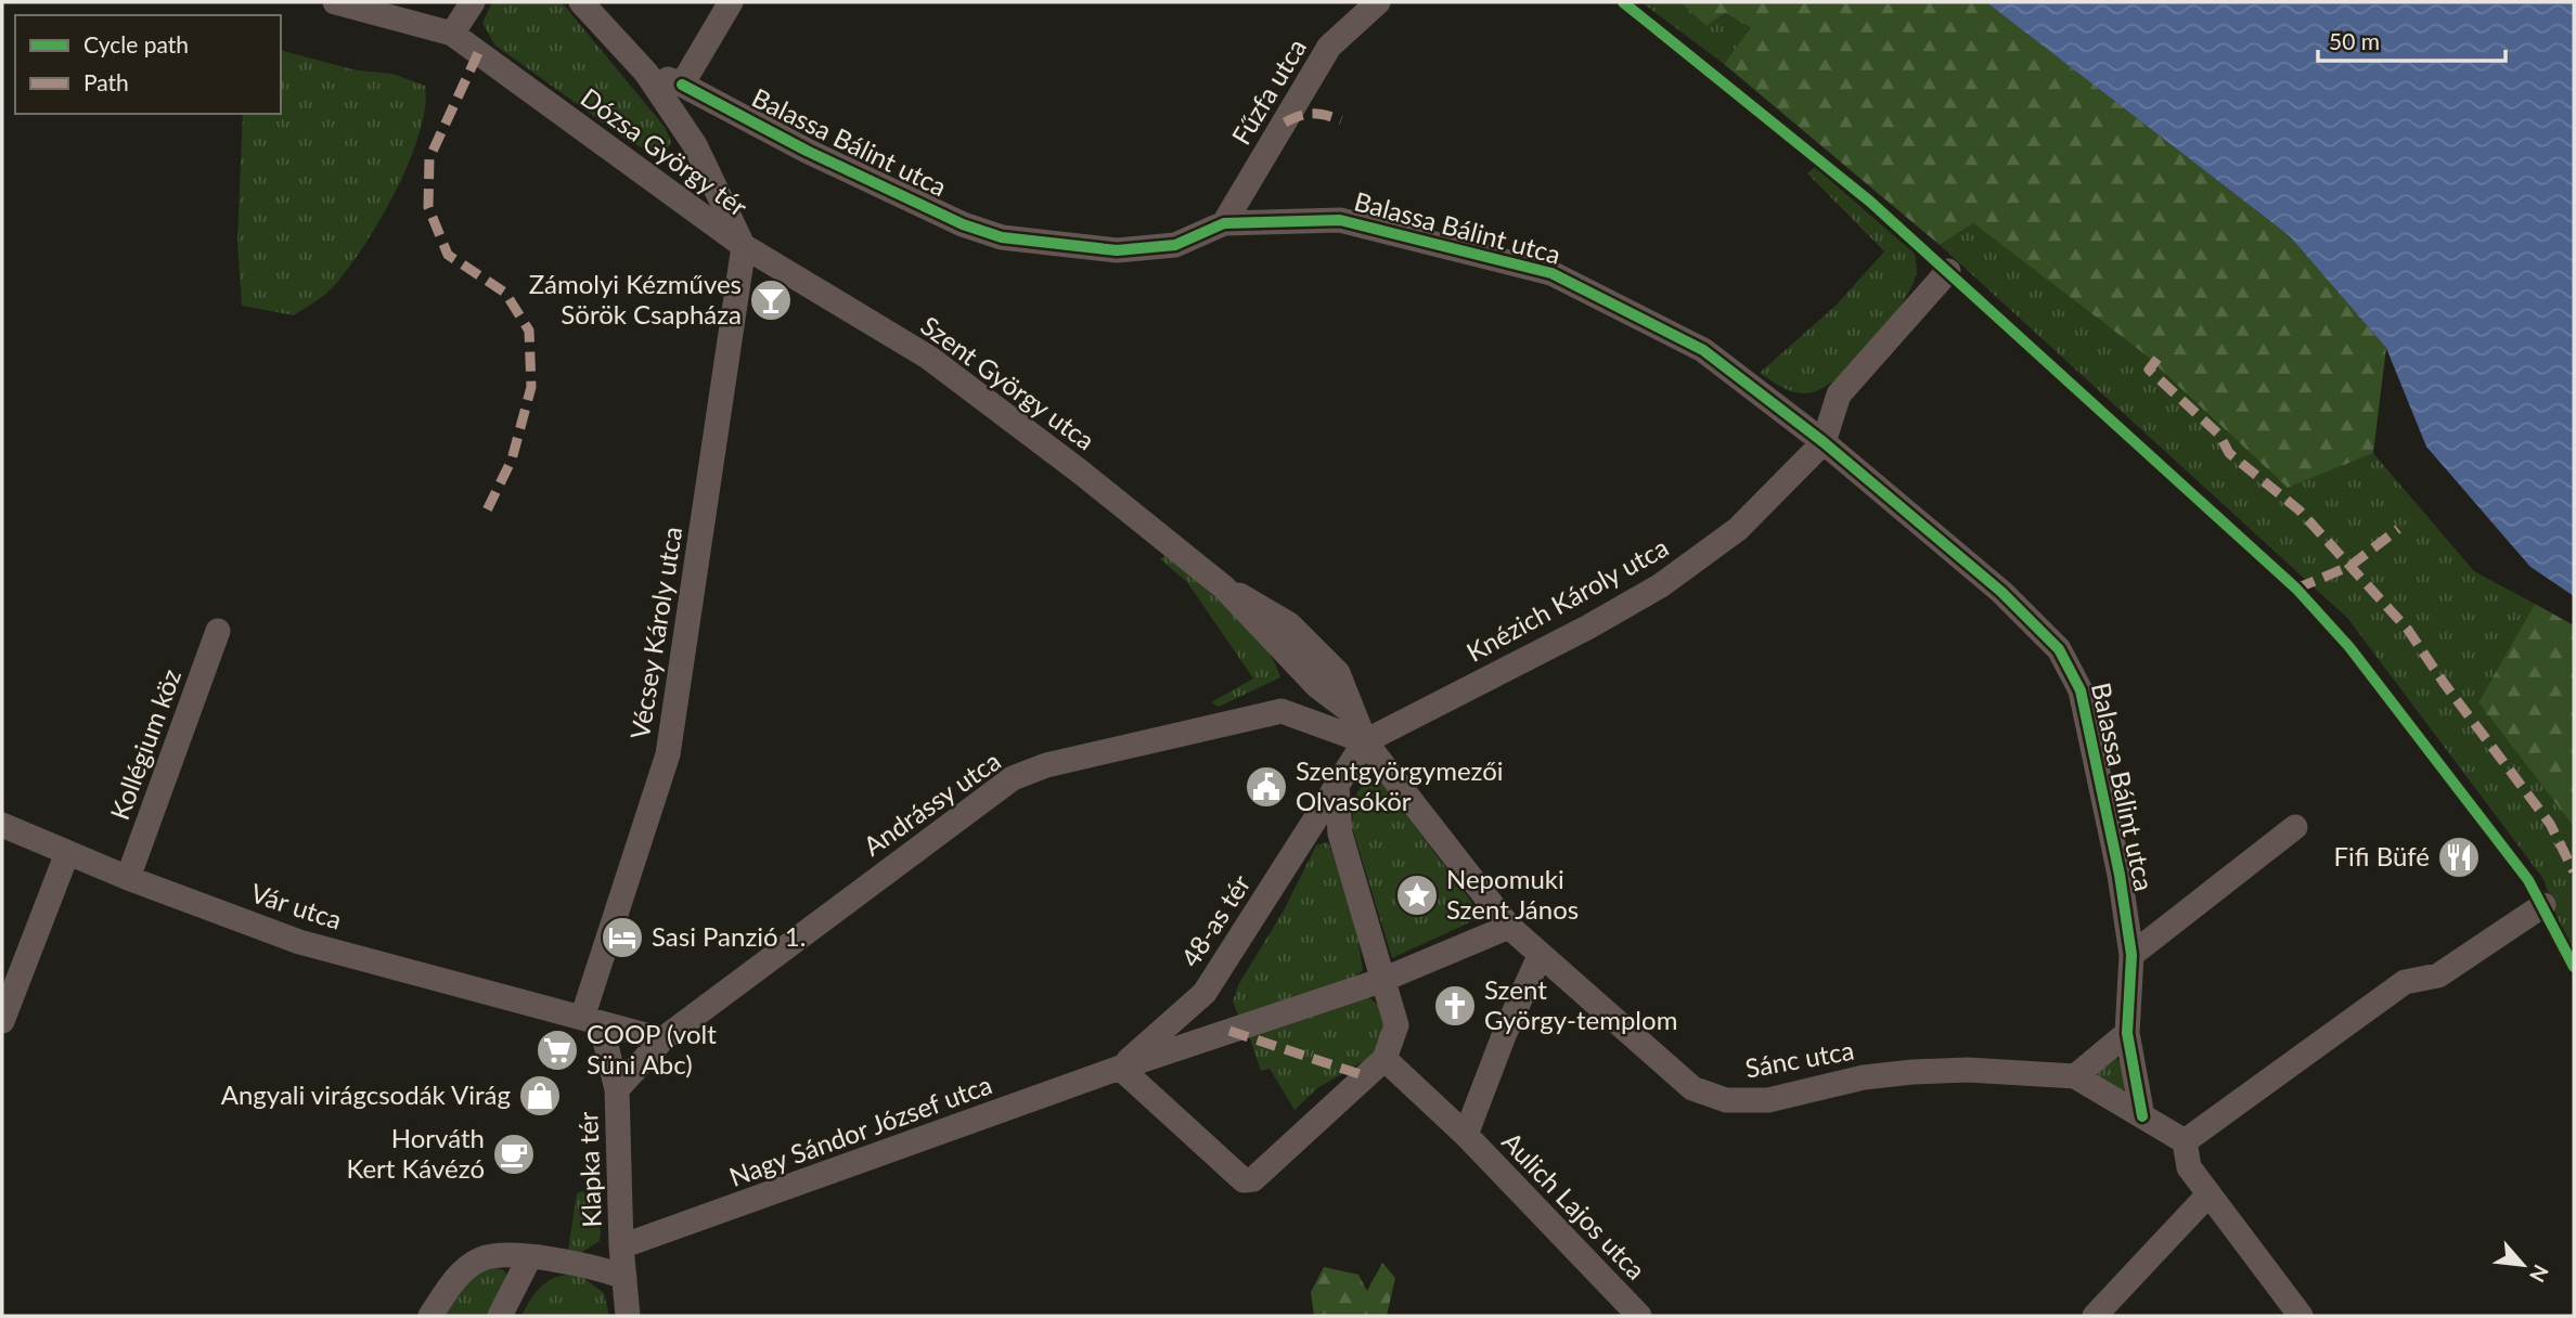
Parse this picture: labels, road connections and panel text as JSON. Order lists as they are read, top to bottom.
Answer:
{
  "streets": {
    "street": [
      "Fűzfa utca",
      "Balassa Bálint utca",
      "Dózsa György tér",
      "Szent György utca",
      "Knézich Károly utca",
      "Vécsey Károly utca",
      "Kollégium köz",
      "Andrássy utca",
      "Vár utca",
      "48-as tér",
      "Sánc utca",
      "Nagy Sándor József utca",
      "Klapka tér",
      "Aulich Lajos utca"
    ]
  },
  "crossings": [
    ["Fűzfa utca", "Balassa Bálint utca"],
    ["Balassa Bálint utca", "Dózsa György tér"],
    ["Balassa Bálint utca", "Knézich Károly utca"],
    ["Dózsa György tér", "Szent György utca"],
    ["Dózsa György tér", "Vécsey Károly utca"],
    ["Szent György utca", "Knézich Károly utca"],
    ["Szent György utca", "Vécsey Károly utca"],
    ["Szent György utca", "Andrássy utca"],
    ["Szent György utca", "48-as tér"],
    ["Knézich Károly utca", "Andrássy utca"],
    ["Knézich Károly utca", "48-as tér"],
    ["Vécsey Károly utca", "Vár utca"],
    ["Vécsey Károly utca", "Klapka tér"],
    ["Kollégium köz", "Vár utca"],
    ["Andrássy utca", "48-as tér"],
    ["Andrássy utca", "Klapka tér"],
    ["Vár utca", "Klapka tér"],
    ["48-as tér", "Nagy Sándor József utca"],
    ["Nagy Sándor József utca", "Klapka tér"]
  ],
  "places": {
    "bar": ["Zámolyi Kézműves Sörök Csapháza"],
    "public building": ["Szentgyörgymezői Olvasókör"],
    "restaurant": ["Fifi Büfé"],
    "place": ["Nepomuki Szent János"],
    "hotel": ["Sasi Panzió 1."],
    "church": ["Szent György-templom"],
    "supermarket": ["COOP (volt Süni Abc)"],
    "shop": ["Angyali virágcsodák Virág"],
    "cafe": ["Horváth Kert Kávézó"]
  },
  "legend": ["Cycle path", "Path"],
  "scale_bar": "50 m",
  "north": "bottom right"
}
